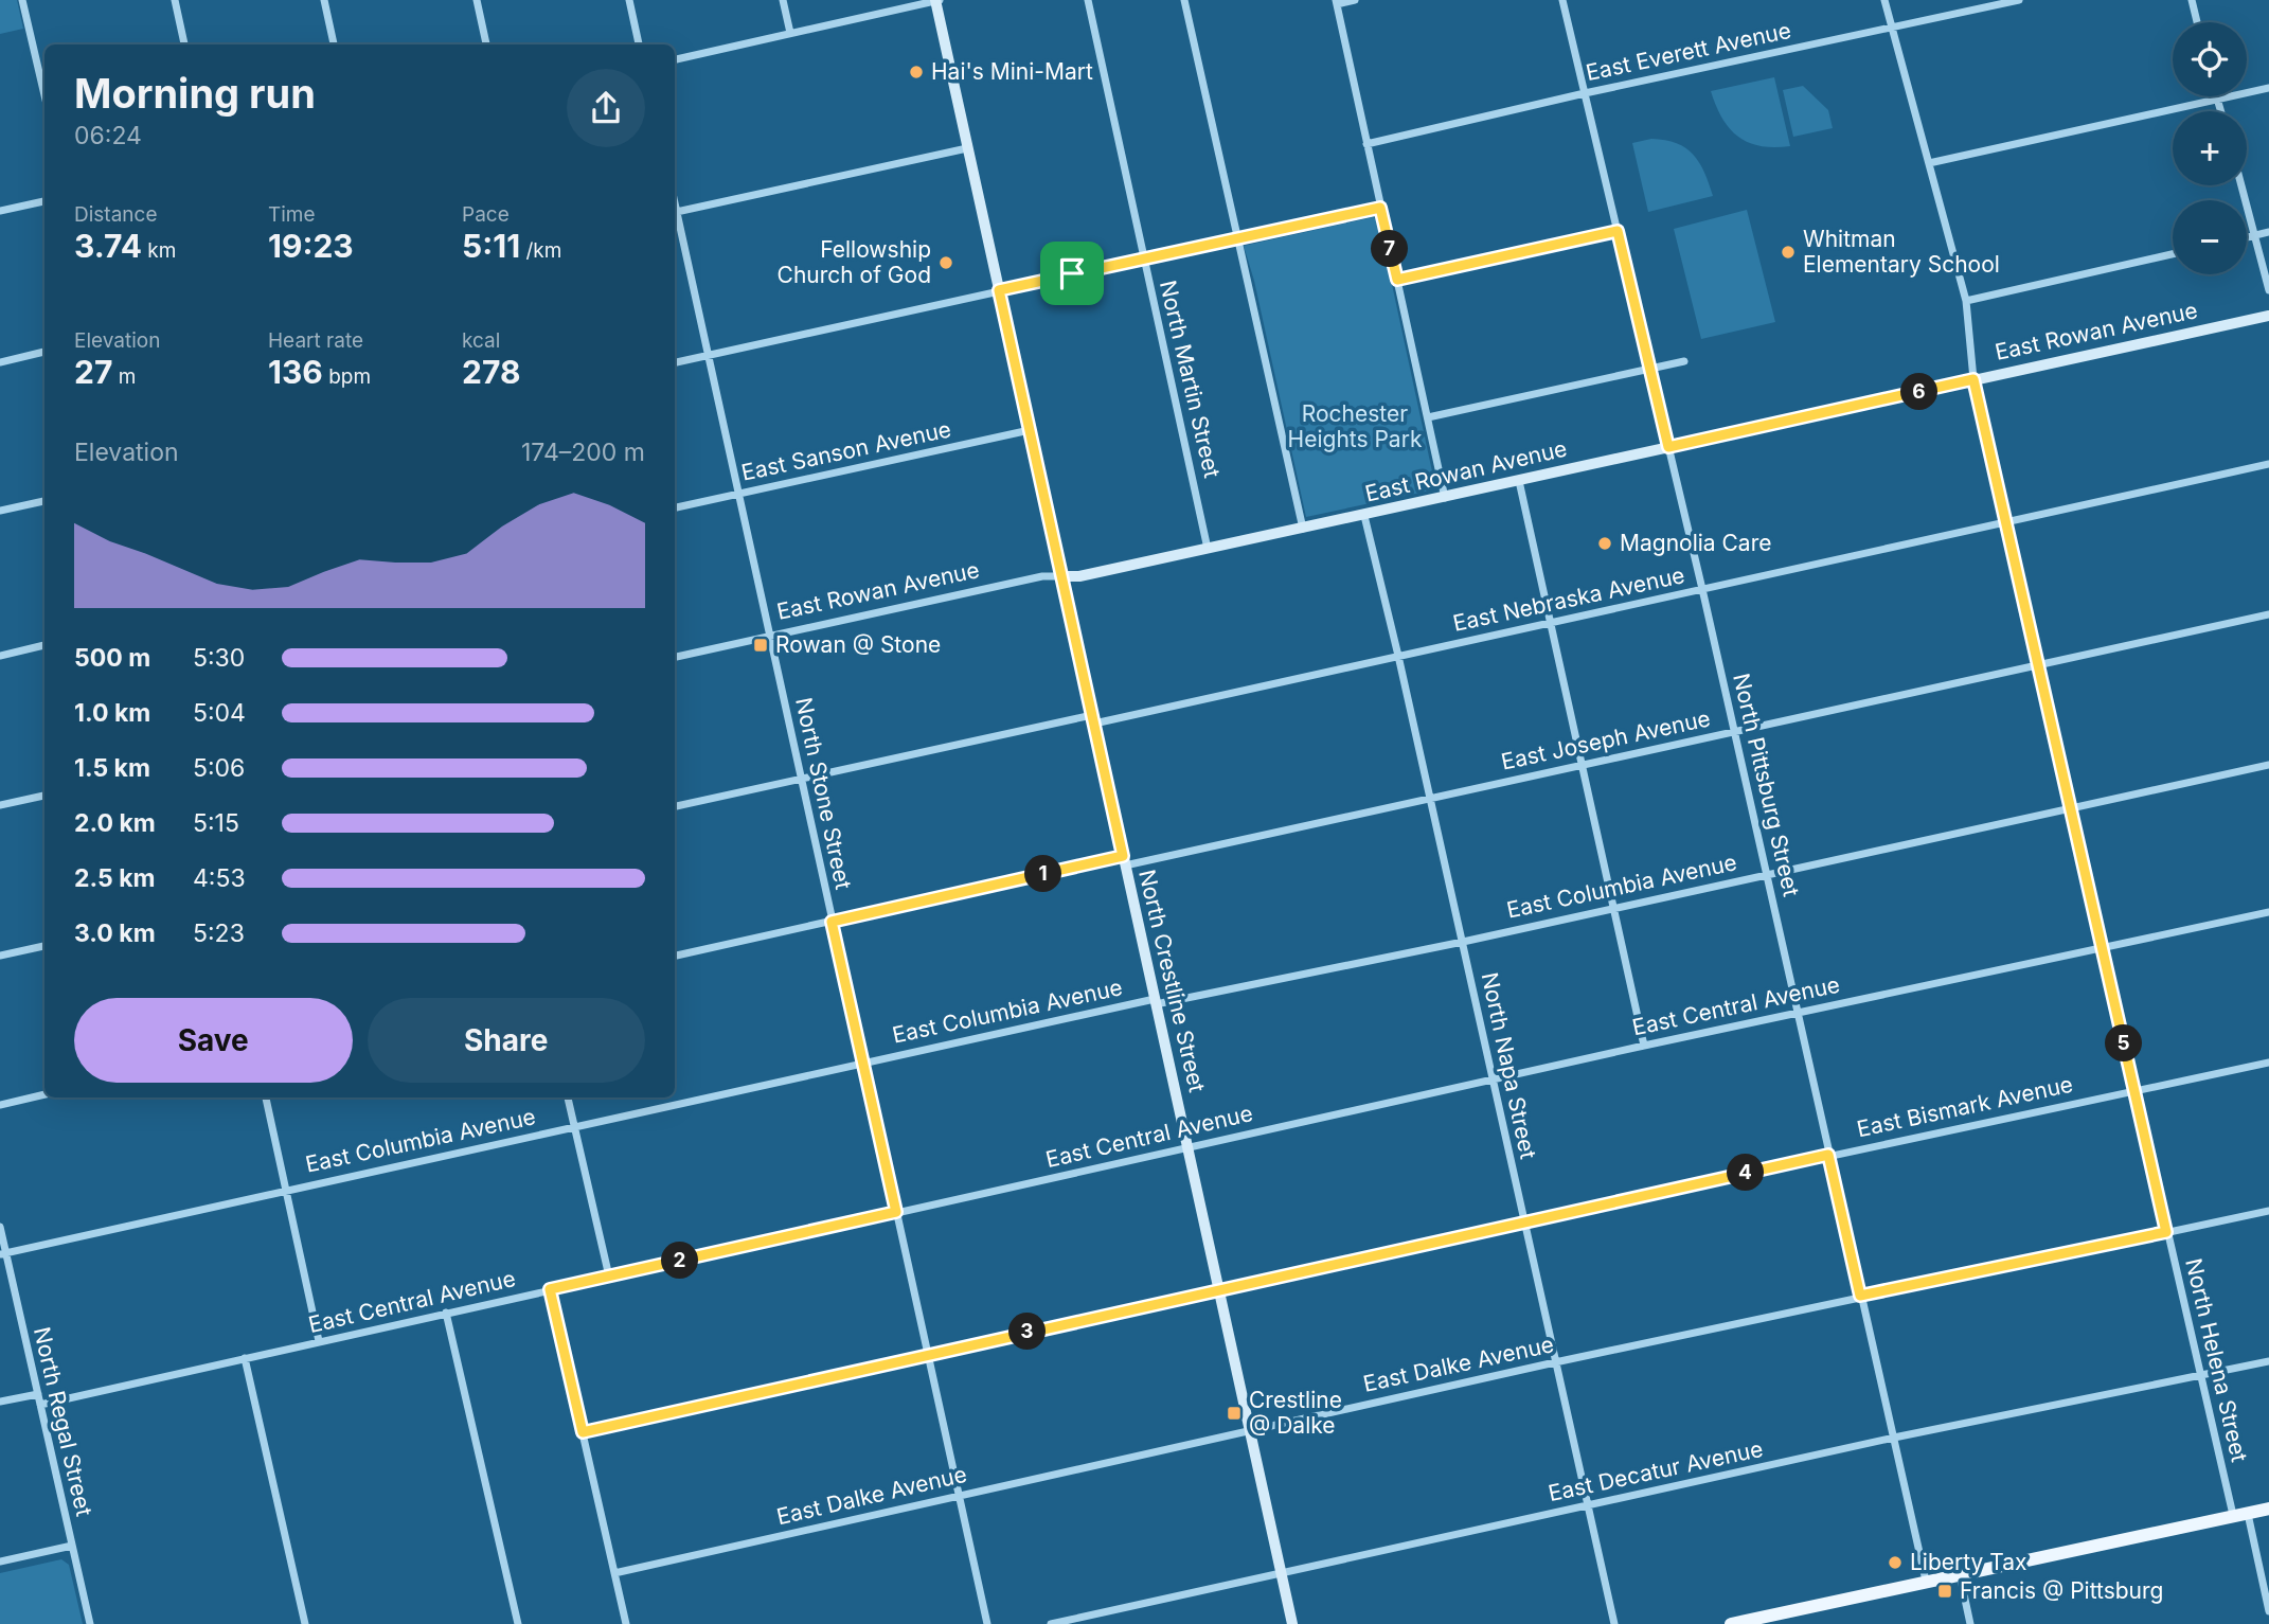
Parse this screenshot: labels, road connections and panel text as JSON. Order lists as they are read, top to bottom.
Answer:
{
  "streets": {
    "main road": ["East Rowan Avenue", "North Crestline Street"],
    "street": [
      "East Everett Avenue",
      "North Martin Street",
      "East Sanson Avenue",
      "East Nebraska Avenue",
      "East Joseph Avenue",
      "North Pittsburg Street",
      "North Stone Street",
      "East Columbia Avenue",
      "East Central Avenue",
      "North Napa Street",
      "East Bismark Avenue",
      "North Helena Street",
      "East Dalke Avenue",
      "North Regal Street",
      "East Decatur Avenue"
    ]
  },
  "crossings": [
    ["East Everett Avenue", "North Pittsburg Street"],
    ["East Everett Avenue", "North Helena Street"],
    ["East Rowan Avenue", "North Martin Street"],
    ["East Rowan Avenue", "North Pittsburg Street"],
    ["East Rowan Avenue", "North Stone Street"],
    ["East Rowan Avenue", "North Crestline Street"],
    ["East Rowan Avenue", "North Napa Street"],
    ["East Rowan Avenue", "North Helena Street"],
    ["East Sanson Avenue", "North Stone Street"],
    ["East Sanson Avenue", "North Crestline Street"],
    ["East Nebraska Avenue", "North Pittsburg Street"],
    ["East Nebraska Avenue", "North Stone Street"],
    ["East Nebraska Avenue", "North Crestline Street"],
    ["East Nebraska Avenue", "North Napa Street"],
    ["East Nebraska Avenue", "North Helena Street"],
    ["East Joseph Avenue", "North Pittsburg Street"],
    ["East Joseph Avenue", "North Stone Street"],
    ["East Joseph Avenue", "North Crestline Street"],
    ["East Joseph Avenue", "North Napa Street"],
    ["East Joseph Avenue", "North Helena Street"],
    ["North Pittsburg Street", "East Columbia Avenue"],
    ["North Pittsburg Street", "East Central Avenue"],
    ["North Pittsburg Street", "East Bismark Avenue"],
    ["North Pittsburg Street", "East Dalke Avenue"],
    ["North Pittsburg Street", "East Decatur Avenue"],
    ["North Stone Street", "East Columbia Avenue"],
    ["North Stone Street", "East Central Avenue"],
    ["North Stone Street", "East Bismark Avenue"],
    ["North Stone Street", "East Dalke Avenue"],
    ["East Columbia Avenue", "North Crestline Street"],
    ["East Columbia Avenue", "North Napa Street"],
    ["East Columbia Avenue", "North Helena Street"],
    ["East Columbia Avenue", "North Regal Street"],
    ["North Crestline Street", "East Central Avenue"],
    ["North Crestline Street", "East Bismark Avenue"],
    ["North Crestline Street", "East Dalke Avenue"],
    ["North Crestline Street", "East Decatur Avenue"],
    ["East Central Avenue", "North Napa Street"],
    ["East Central Avenue", "North Helena Street"],
    ["East Central Avenue", "North Regal Street"],
    ["North Napa Street", "East Bismark Avenue"],
    ["North Napa Street", "East Dalke Avenue"],
    ["North Napa Street", "East Decatur Avenue"],
    ["East Bismark Avenue", "North Helena Street"],
    ["North Helena Street", "East Dalke Avenue"],
    ["North Helena Street", "East Decatur Avenue"]
  ],
  "parks": ["Rochester Heights Park"],
  "places": {
    "other": [
      "Hai's Mini-Mart",
      "Whitman Elementary School",
      "Fellowship Church of God",
      "Magnolia Care",
      "Liberty Tax"
    ],
    "transit": ["Rowan @ Stone", "Crestline @ Dalke", "Francis @ Pittsburg"]
  },
  "page": {
    "map_buttons": ["+", "−"],
    "heading": ["Morning run", "06:24"],
    "stats": [
      ["Distance", "3.74 km"],
      ["Time", "19:23"],
      ["Pace", "5:11 /km"],
      ["Elevation", "27 m"],
      ["Heart rate", "136 bpm"],
      ["kcal", "278"]
    ],
    "pins": [
      "7",
      "6",
      "1",
      "5",
      "4",
      "2",
      "3"
    ],
    "chart": ["Elevation", "174–200 m"],
    "list": [
      {
        "name": "500 m",
        "note": "5:30"
      },
      {
        "name": "1.0 km",
        "note": "5:04"
      },
      {
        "name": "1.5 km",
        "note": "5:06"
      },
      {
        "name": "2.0 km",
        "note": "5:15"
      },
      {
        "name": "2.5 km",
        "note": "4:53"
      },
      {
        "name": "3.0 km",
        "note": "5:23"
      }
    ],
    "buttons": ["Save", "Share"]
  }
}
